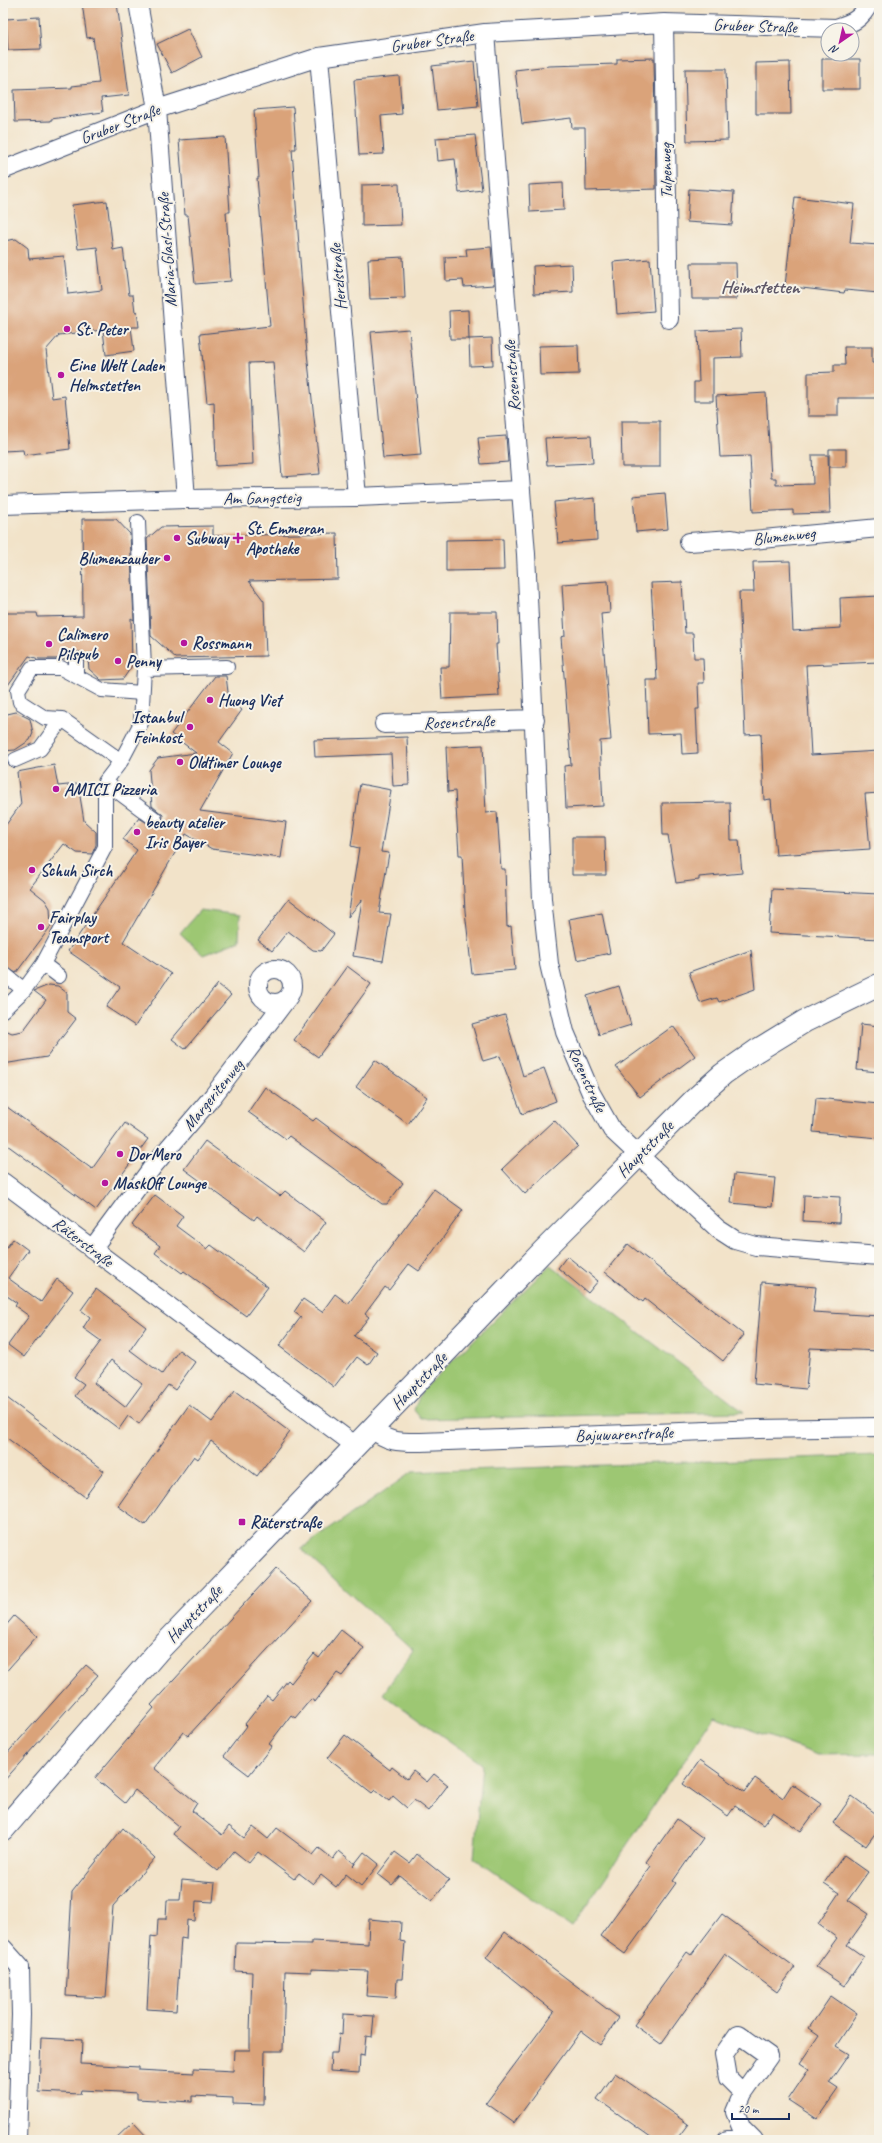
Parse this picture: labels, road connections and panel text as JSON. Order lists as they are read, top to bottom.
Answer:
{
  "streets": {
    "street": [
      "Gruber Straße",
      "Tulpenweg",
      "Maria-Glasl-Straße",
      "Herzlstraße",
      "Rosenstraße",
      "Am Gangsteig",
      "Blumenweg",
      "Margeritenweg",
      "Hauptstraße",
      "Räterstraße",
      "Bajuwarenstraße"
    ]
  },
  "crossings": [
    ["Gruber Straße", "Tulpenweg"],
    ["Gruber Straße", "Maria-Glasl-Straße"],
    ["Gruber Straße", "Herzlstraße"],
    ["Gruber Straße", "Rosenstraße"],
    ["Maria-Glasl-Straße", "Am Gangsteig"],
    ["Herzlstraße", "Am Gangsteig"],
    ["Rosenstraße", "Am Gangsteig"],
    ["Rosenstraße", "Hauptstraße"],
    ["Margeritenweg", "Räterstraße"],
    ["Hauptstraße", "Räterstraße"],
    ["Hauptstraße", "Bajuwarenstraße"]
  ],
  "districts": ["Heimstetten"],
  "places": {
    "other": [
      "St. Peter",
      "Eine Welt Laden Helmstetten",
      "Subway",
      "Blumenzauber",
      "Rossmann",
      "Calimero Pilspub",
      "Penny",
      "Huong Viet",
      "Istanbul Feinkost",
      "Oldtimer Lounge",
      "AMICI Pizzeria",
      "beauty atelier Iris Bayer",
      "Schuh Sirch",
      "Fairplay Teamsport",
      "DorMero",
      "MaskOff Lounge"
    ],
    "health": ["St. Emmeran Apotheke"],
    "transit": ["Räterstraße"]
  },
  "scale_bar": "20 m",
  "north": "bottom left"
}
